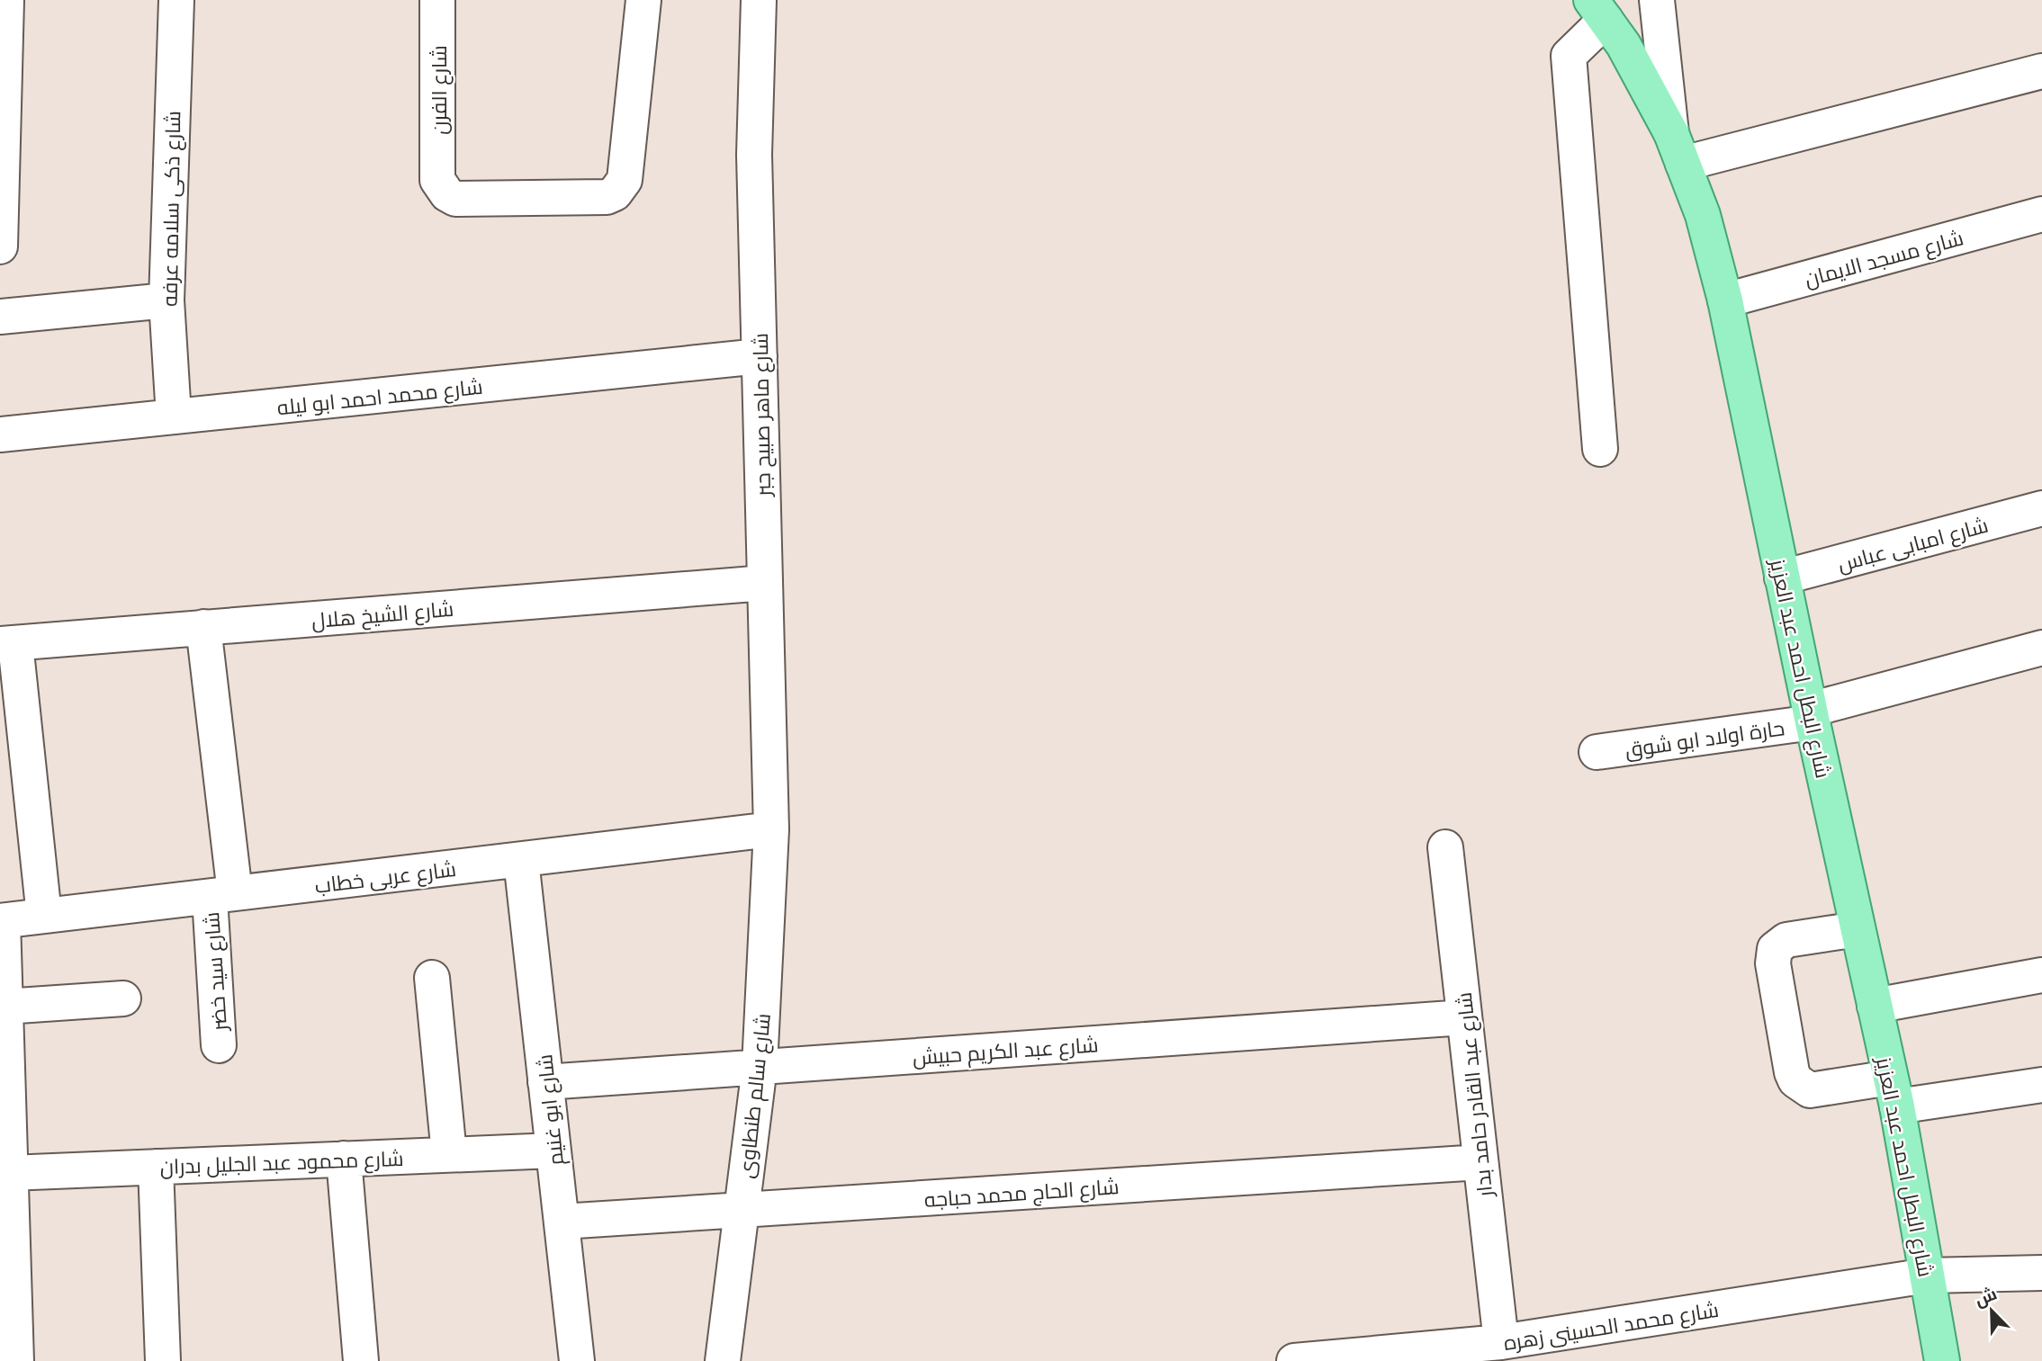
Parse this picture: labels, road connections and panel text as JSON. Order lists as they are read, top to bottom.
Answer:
{
  "streets": {
    "main road": ["شارع البطل احمد عبد العزيز"],
    "street": [
      "شارع الفرن",
      "شارع ذكى سلامه عرفه",
      "شارع مسجد الايمان",
      "شارع محمد احمد ابو ليله",
      "شارع ماهر صبيح جبر",
      "شارع امبابى عباس",
      "شارع الشيخ هلال",
      "حارة اولاد ابو شوق",
      "شارع عربى خطاب",
      "شارع سيد خضر",
      "شارع عبد الكريم حبيش",
      "شارع عبد القادر حامد بدار",
      "شارع سالم طنطاوى",
      "شارع ابو غنيم",
      "شارع محمود عبد الجليل بدران",
      "شارع الحاج محمد حباجه",
      "شارع محمد الحسينى زهره"
    ]
  },
  "crossings": [
    ["شارع ذكى سلامه عرفه", "شارع محمد احمد ابو ليله"],
    ["شارع مسجد الايمان", "شارع البطل احمد عبد العزيز"],
    ["شارع محمد احمد ابو ليله", "شارع ماهر صبيح جبر"],
    ["شارع ماهر صبيح جبر", "شارع الشيخ هلال"],
    ["شارع ماهر صبيح جبر", "شارع عربى خطاب"],
    ["شارع ماهر صبيح جبر", "شارع سالم طنطاوى"],
    ["شارع امبابى عباس", "شارع البطل احمد عبد العزيز"],
    ["شارع الشيخ هلال", "شارع سيد خضر"],
    ["شارع البطل احمد عبد العزيز", "حارة اولاد ابو شوق"],
    ["شارع البطل احمد عبد العزيز", "شارع محمد الحسينى زهره"],
    ["شارع عربى خطاب", "شارع سيد خضر"],
    ["شارع عربى خطاب", "شارع سالم طنطاوى"],
    ["شارع عربى خطاب", "شارع ابو غنيم"],
    ["شارع عبد الكريم حبيش", "شارع عبد القادر حامد بدار"],
    ["شارع عبد الكريم حبيش", "شارع سالم طنطاوى"],
    ["شارع عبد الكريم حبيش", "شارع ابو غنيم"],
    ["شارع عبد القادر حامد بدار", "شارع الحاج محمد حباجه"],
    ["شارع عبد القادر حامد بدار", "شارع محمد الحسينى زهره"],
    ["شارع سالم طنطاوى", "شارع الحاج محمد حباجه"],
    ["شارع ابو غنيم", "شارع محمود عبد الجليل بدران"],
    ["شارع ابو غنيم", "شارع الحاج محمد حباجه"]
  ],
  "north": "top left"
}
